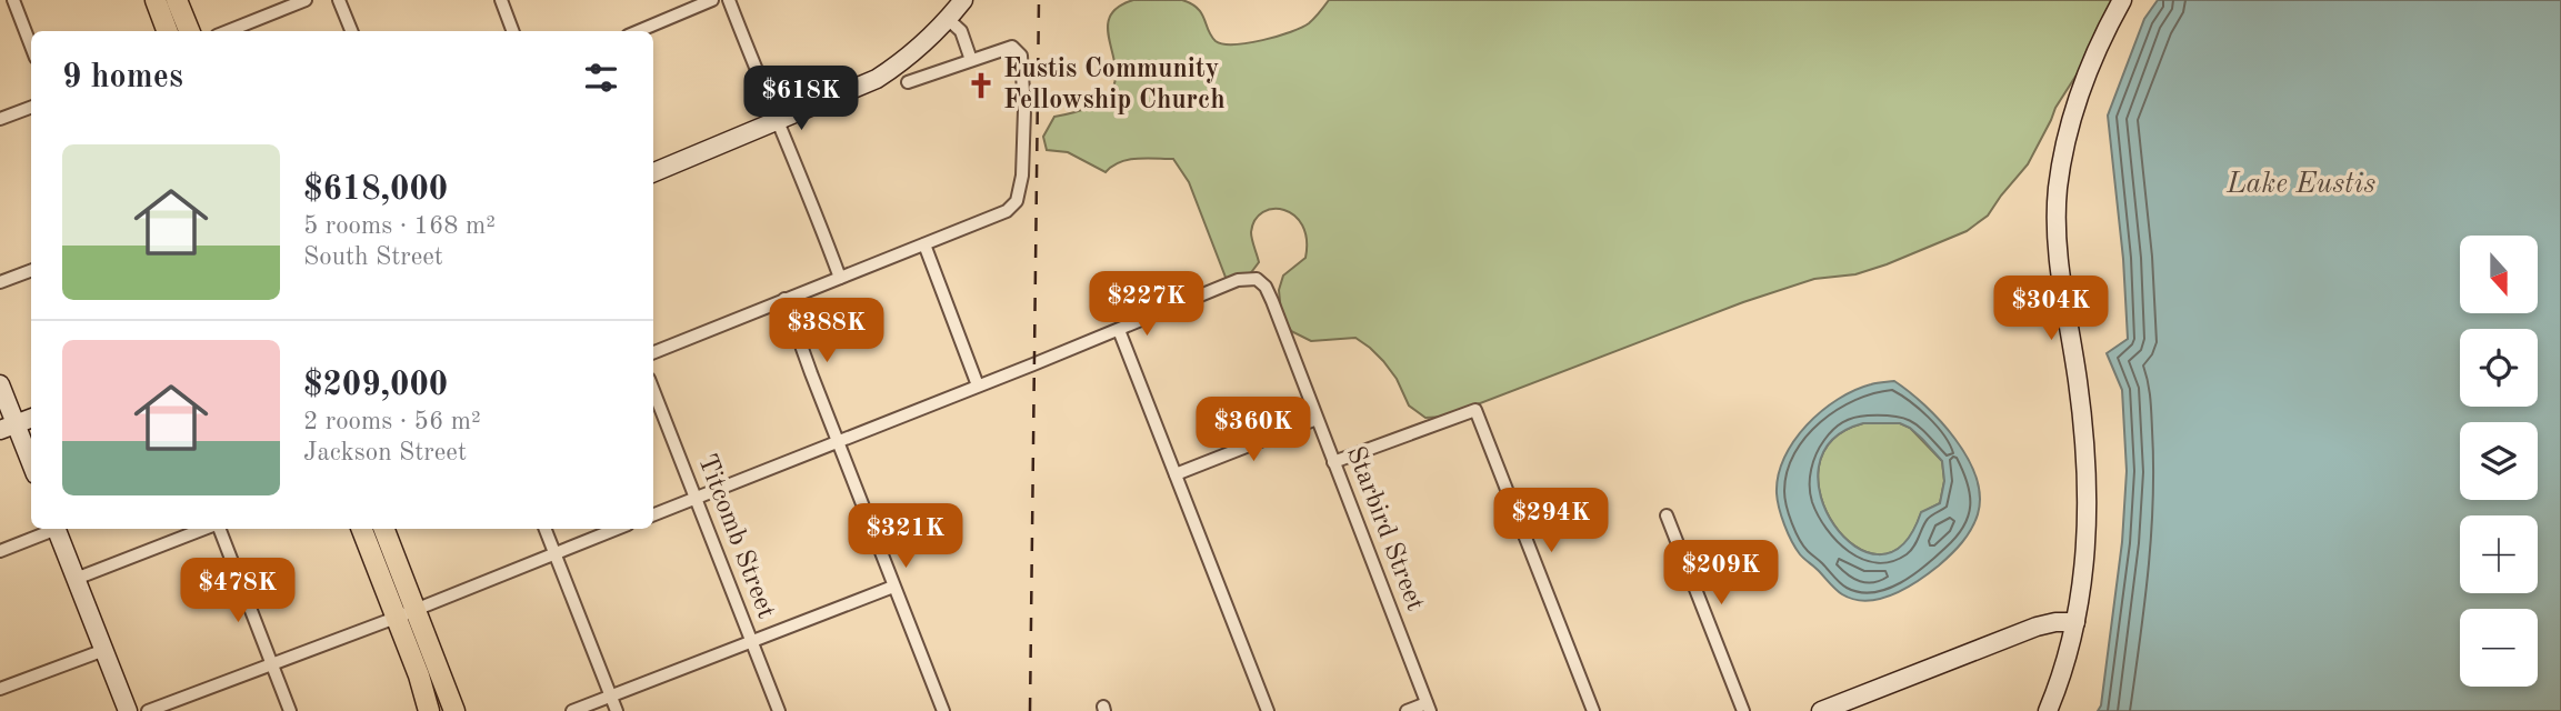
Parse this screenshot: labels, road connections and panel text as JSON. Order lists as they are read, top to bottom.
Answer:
{
  "streets": {
    "street": ["Starbird Street", "Titcomb Street"]
  },
  "water": ["Lake Eustis"],
  "places": {
    "church": ["Eustis Community Fellowship Church"]
  },
  "north": "bottom",
  "page": {
    "heading": "9 homes",
    "price": [
      "$618K",
      "$227K",
      "$304K",
      "$388K",
      "$360K",
      "$294K",
      "$321K",
      "$209K",
      "$478K"
    ],
    "list": [
      {
        "name": "$618,000",
        "note": "5 rooms · 168 m² · South Street"
      },
      {
        "name": "$209,000",
        "note": "2 rooms · 56 m² · Jackson Street"
      }
    ],
    "map_buttons": ["+", "−"]
  }
}
